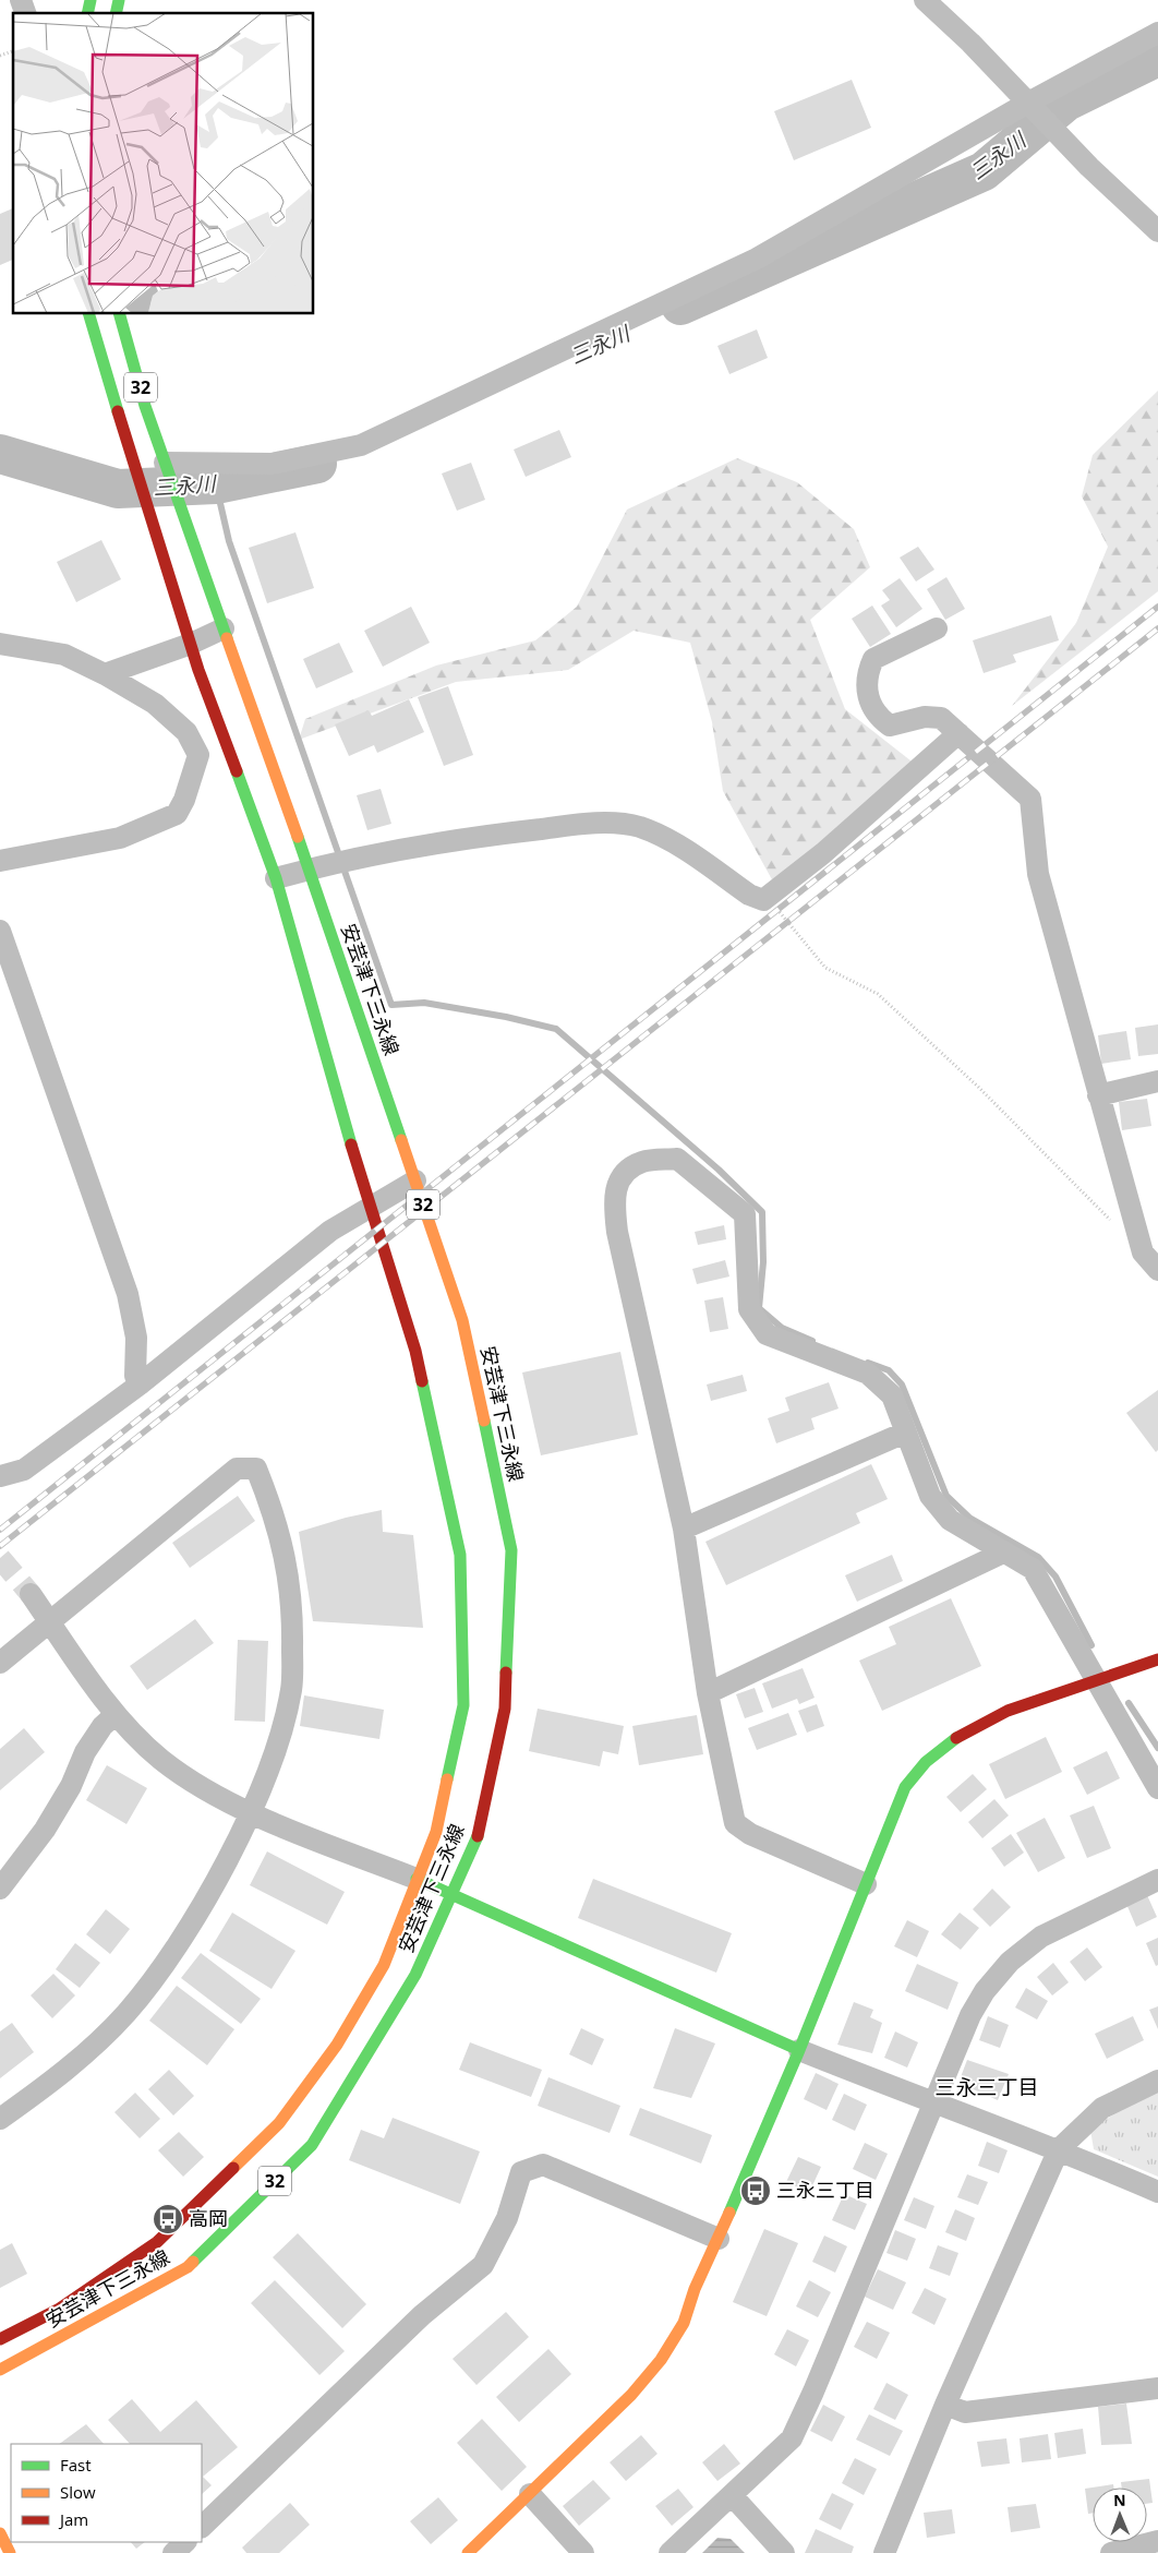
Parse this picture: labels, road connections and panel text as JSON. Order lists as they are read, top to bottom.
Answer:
{
  "streets": {
    "main road": ["32", "安芸津下三永線"]
  },
  "districts": ["三永三丁目"],
  "water": ["三永川"],
  "places": {
    "bus stop": ["三永三丁目", "高岡"]
  },
  "legend": ["Fast", "Slow", "Jam"],
  "north": "top"
}
